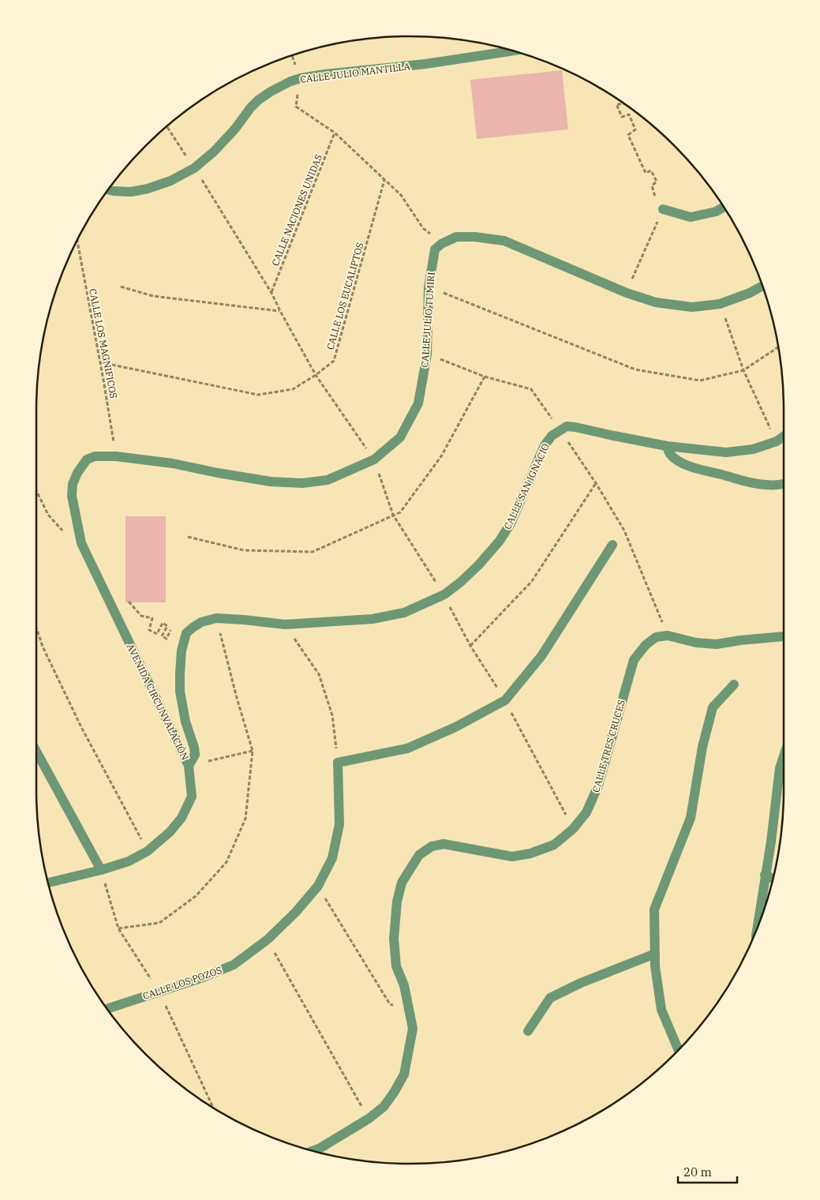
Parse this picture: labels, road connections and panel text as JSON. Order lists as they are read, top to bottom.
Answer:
{
  "streets": {
    "street": [
      "CALLE JULIO MANTILLA",
      "CALLE JULIO TUMIRI",
      "CALLE SAN IGNACIO",
      "AVENIDA CIRCUNVALACIÓN",
      "CALLE TRES CRUCES",
      "CALLE LOS POZOS"
    ],
    "path": ["CALLE NACIONES UNIDAS", "CALLE LOS EUCALIPTOS", "CALLE LOS MAGNIFICOS"]
  },
  "crossings": [
    ["CALLE LOS EUCALIPTOS", "CALLE LOS MAGNIFICOS"],
    ["CALLE JULIO TUMIRI", "CALLE LOS MAGNIFICOS"],
    ["CALLE JULIO TUMIRI", "AVENIDA CIRCUNVALACIÓN"],
    ["CALLE SAN IGNACIO", "AVENIDA CIRCUNVALACIÓN"]
  ],
  "scale_bar": "20 m"
}
